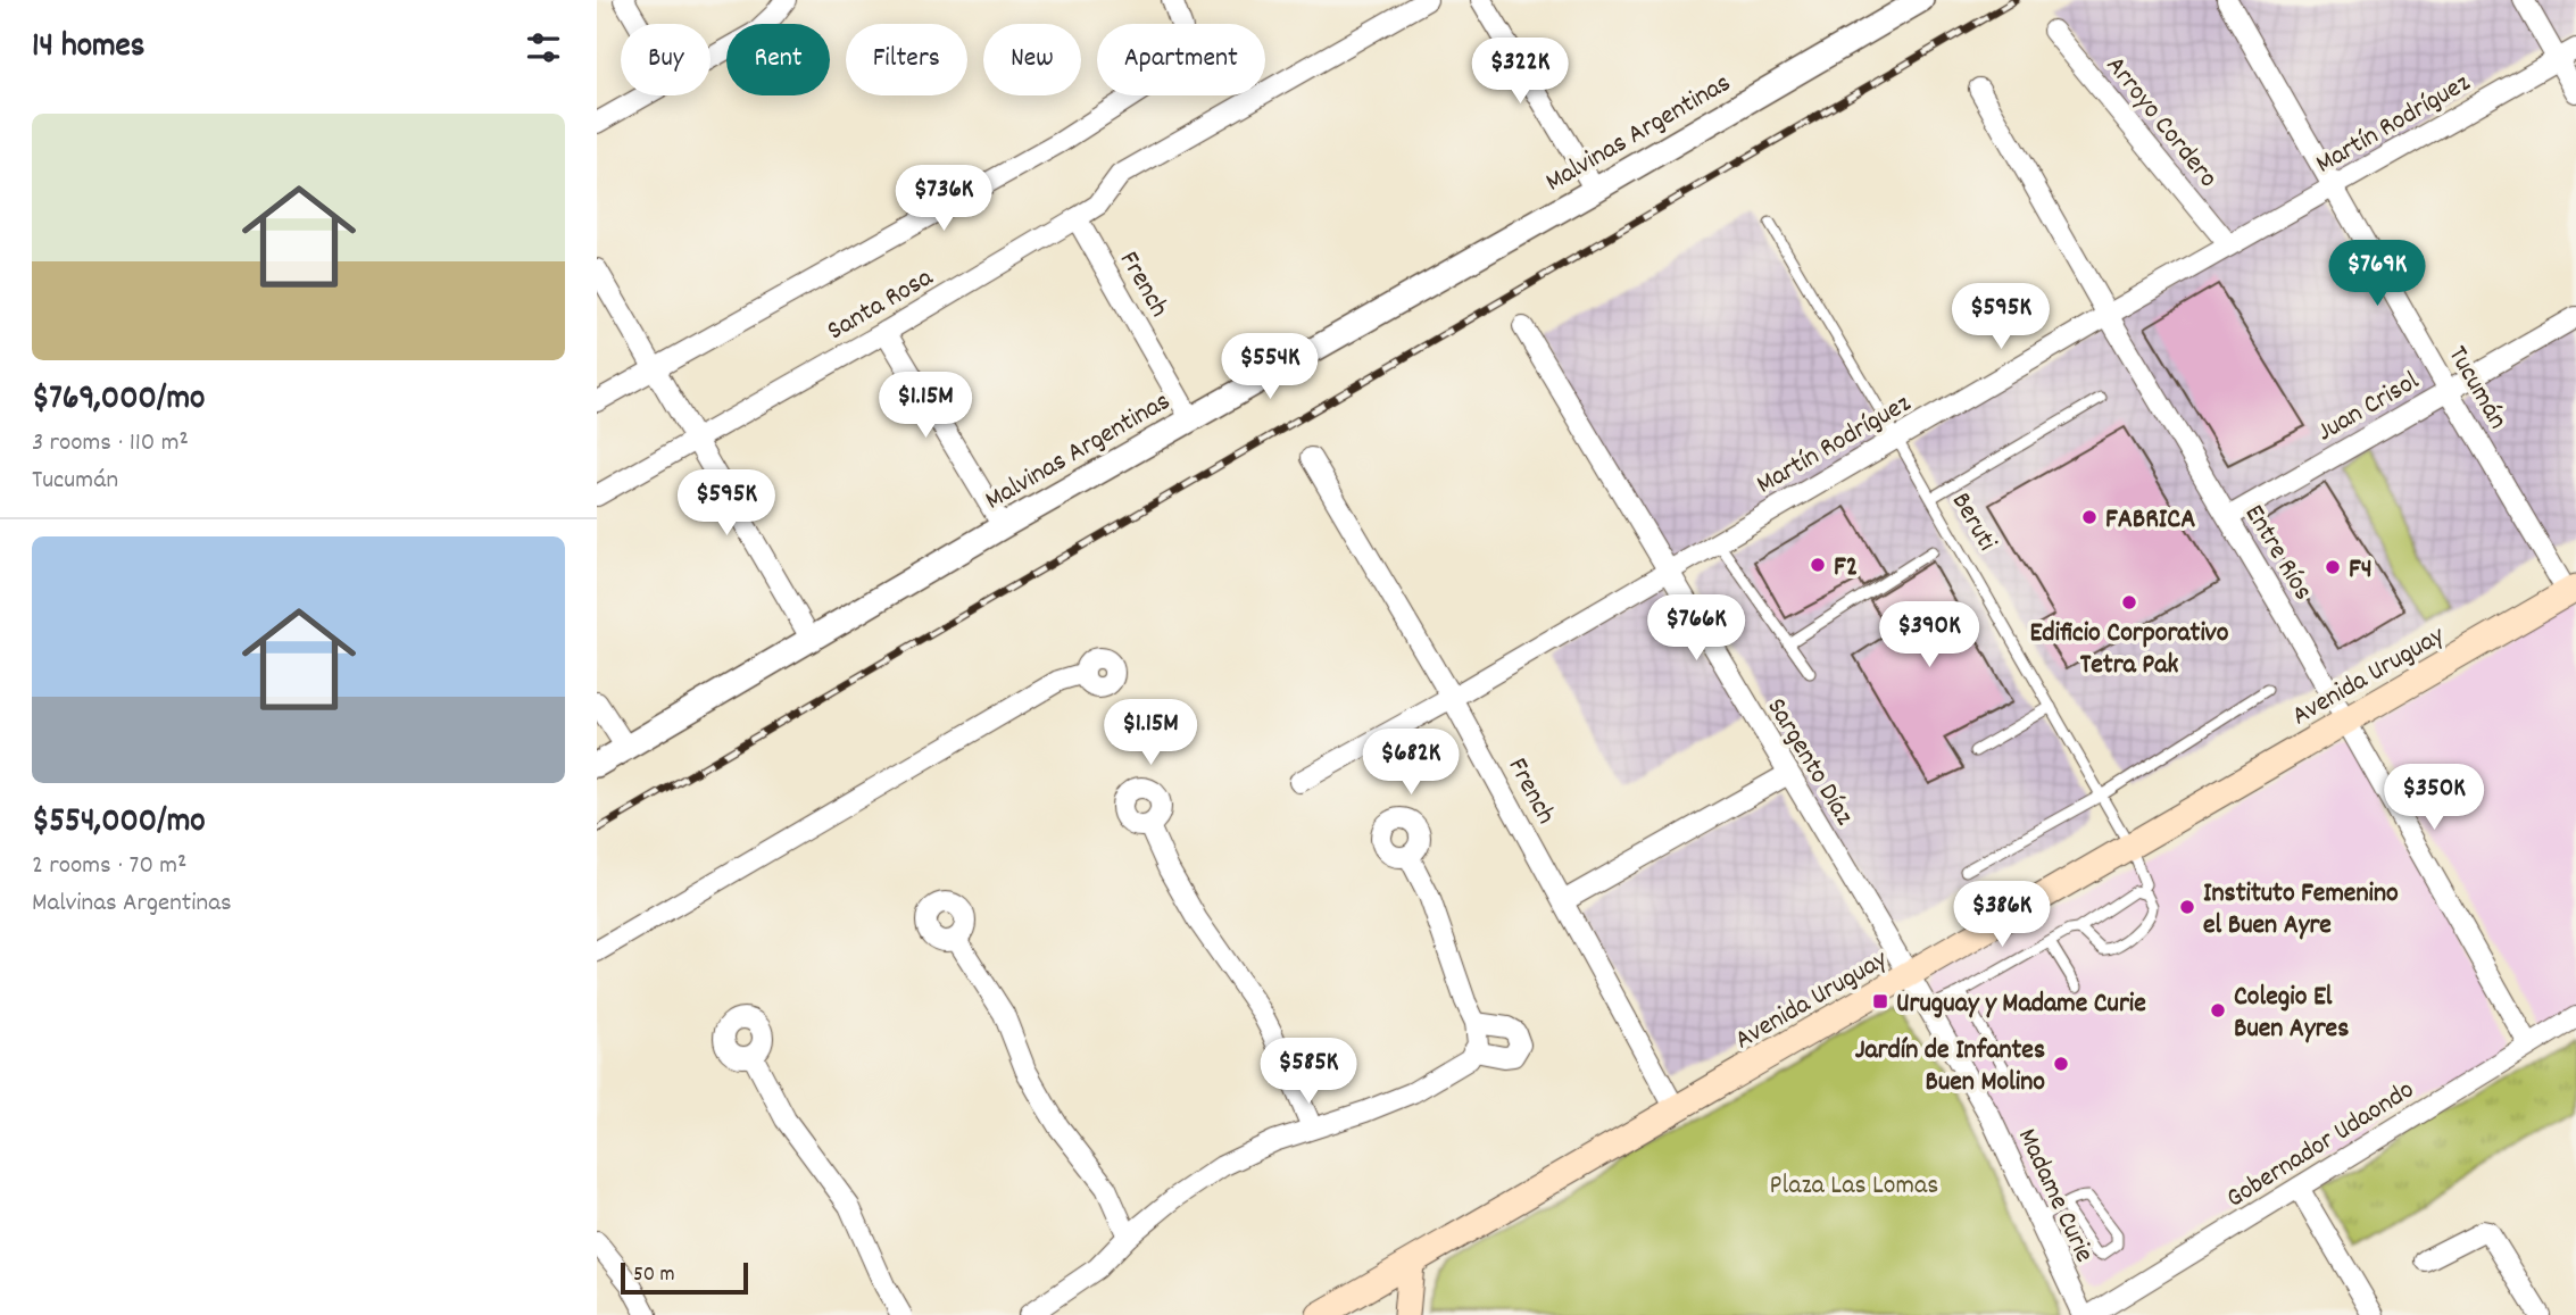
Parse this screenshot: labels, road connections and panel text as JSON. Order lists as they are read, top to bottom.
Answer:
{
  "streets": {
    "main road": ["Avenida Uruguay"],
    "street": [
      "Arroyo Cordero",
      "Martín Rodríguez",
      "Malvinas Argentinas",
      "French",
      "Santa Rosa",
      "Tucumán",
      "Juan Crisol",
      "Entre Ríos",
      "Sargento Díaz",
      "Gobernador Udaondo",
      "Madame Curie"
    ],
    "lane": ["Beruti"]
  },
  "crossings": [
    ["Arroyo Cordero", "Martín Rodríguez"],
    ["Martín Rodríguez", "French"],
    ["Martín Rodríguez", "Tucumán"],
    ["Martín Rodríguez", "Beruti"],
    ["Martín Rodríguez", "Entre Ríos"],
    ["Martín Rodríguez", "Sargento Díaz"],
    ["Malvinas Argentinas", "French"],
    ["French", "Santa Rosa"],
    ["French", "Avenida Uruguay"],
    ["Tucumán", "Juan Crisol"],
    ["Tucumán", "Avenida Uruguay"],
    ["Juan Crisol", "Entre Ríos"],
    ["Beruti", "Avenida Uruguay"],
    ["Entre Ríos", "Avenida Uruguay"],
    ["Entre Ríos", "Gobernador Udaondo"],
    ["Avenida Uruguay", "Sargento Díaz"],
    ["Avenida Uruguay", "Madame Curie"],
    ["Sargento Díaz", "Madame Curie"]
  ],
  "parks": ["Plaza Las Lomas"],
  "places": {
    "other": [
      "FABRICA",
      "F2",
      "F4",
      "Edificio Corporativo Tetra Pak",
      "Instituto Femenino el Buen Ayre",
      "Colegio El Buen Ayres",
      "Jardín de Infantes Buen Molino"
    ],
    "transit": ["Uruguay y Madame Curie"]
  },
  "scale_bar": "50 m",
  "page": {
    "heading": "14 homes",
    "chip": [
      "Buy",
      "Rent",
      "Filters",
      "New",
      "Apartment"
    ],
    "price": [
      "$322K",
      "$736K",
      "$769K",
      "$595K",
      "$554K",
      "$1.15M",
      "$595K",
      "$766K",
      "$390K",
      "$1.15M",
      "$682K",
      "$350K",
      "$386K",
      "$585K"
    ],
    "list": [
      {
        "name": "$769,000/mo",
        "note": "3 rooms · 110 m² · Tucumán"
      },
      {
        "name": "$554,000/mo",
        "note": "2 rooms · 70 m² · Malvinas Argentinas"
      }
    ],
    "scale": "50 m"
  }
}
